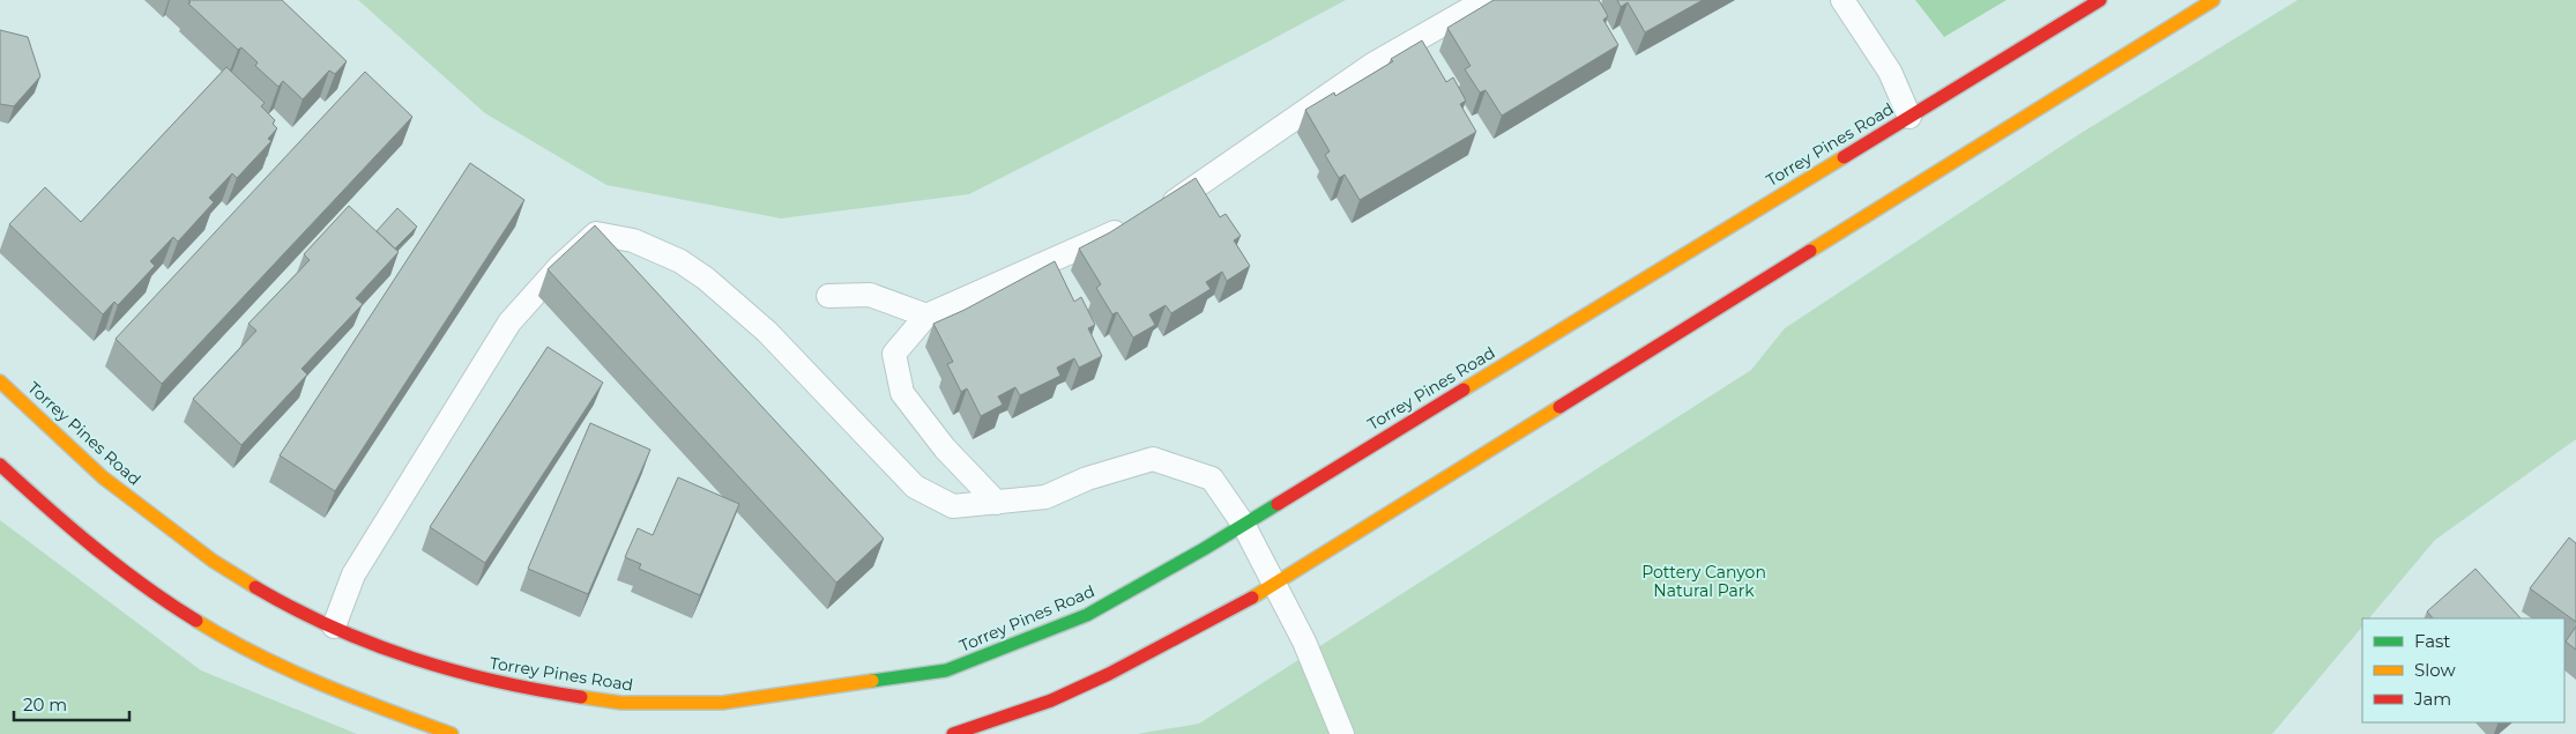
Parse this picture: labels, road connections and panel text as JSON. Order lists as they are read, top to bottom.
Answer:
{
  "streets": {
    "main road": ["Torrey Pines Road"]
  },
  "parks": ["Pottery Canyon Natural Park"],
  "legend": ["Fast", "Slow", "Jam"],
  "scale_bar": "20 m"
}
